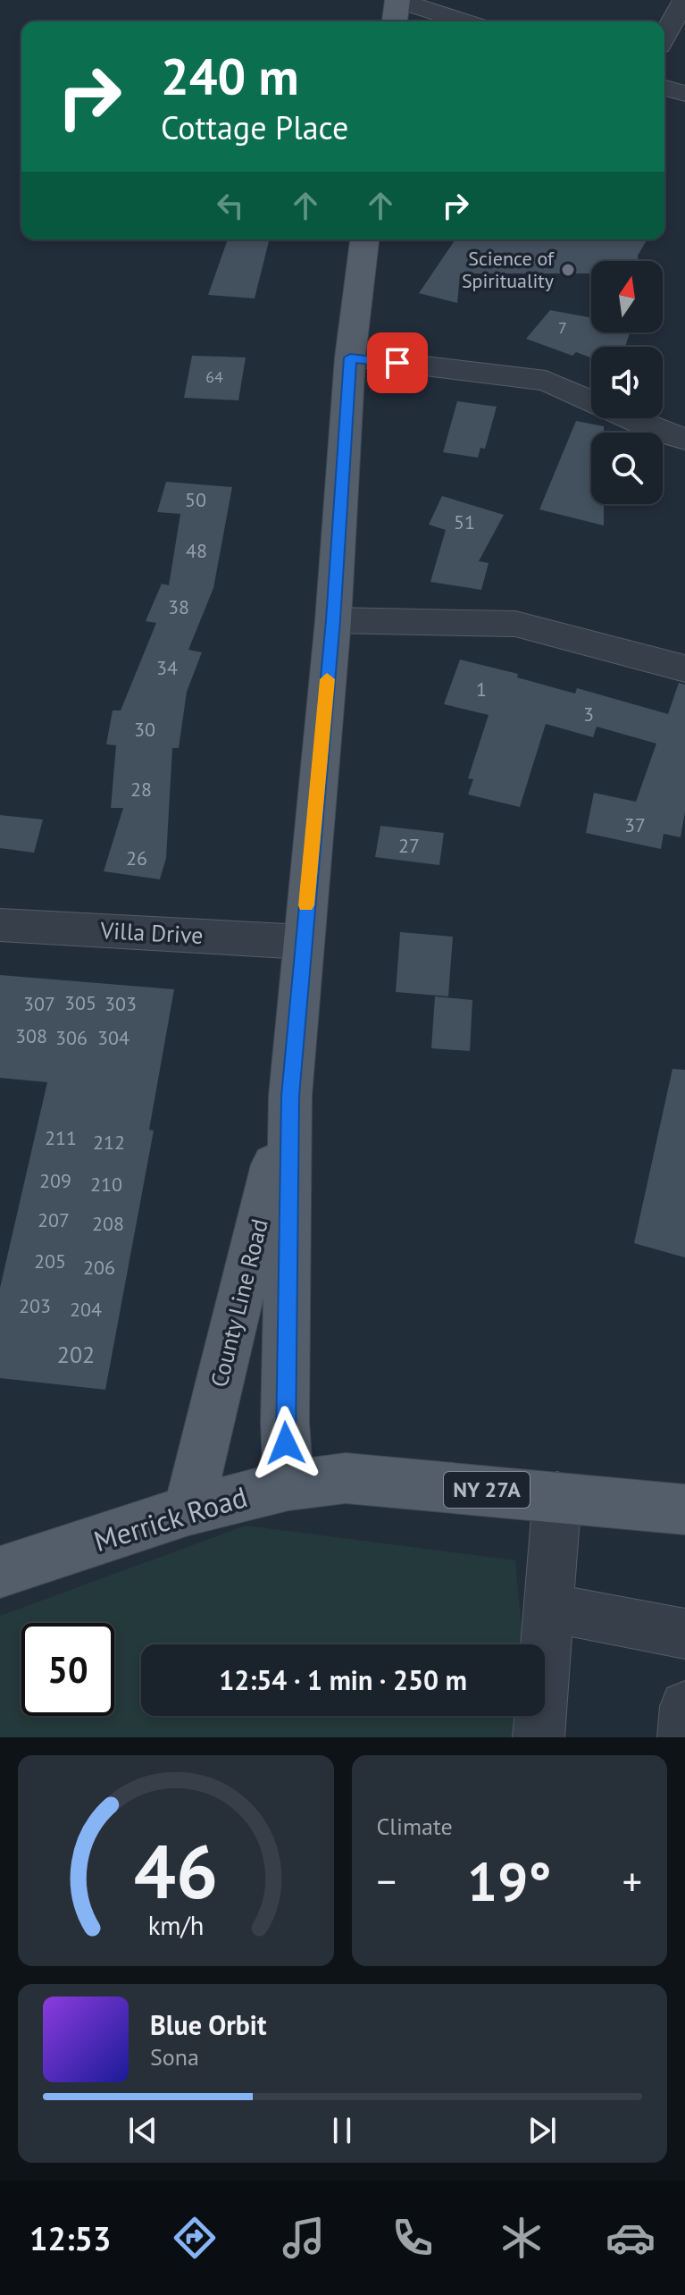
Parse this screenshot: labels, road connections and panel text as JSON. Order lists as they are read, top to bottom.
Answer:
{
  "streets": {
    "main road": ["County Line Road", "NY 27A", "Merrick Road"],
    "street": ["Villa Drive"]
  },
  "crossings": [
    ["Villa Drive", "County Line Road"],
    ["County Line Road", "Merrick Road"]
  ],
  "places": ["Science of Spirituality"],
  "house_numbers": [
    "7",
    "64",
    "50",
    "51",
    "48",
    "38",
    "34",
    "1",
    "3",
    "30",
    "28",
    "37",
    "27",
    "26",
    "305",
    "307",
    "303",
    "308",
    "306",
    "304",
    "211",
    "212",
    "209",
    "210",
    "207",
    "208",
    "205",
    "206",
    "203",
    "204",
    "202"
  ],
  "north": "top",
  "page": {
    "turn": ["240 m", "Cottage Place"],
    "limit": "50",
    "trip": "12:54 · 1 min · 250 m",
    "tile": "Climate",
    "heat": ["−", "19°", "+"],
    "song": ["Blue Orbit", "Sona"],
    "tabs": "12:53",
    "gauge": ["46", "km/h"]
  }
}
